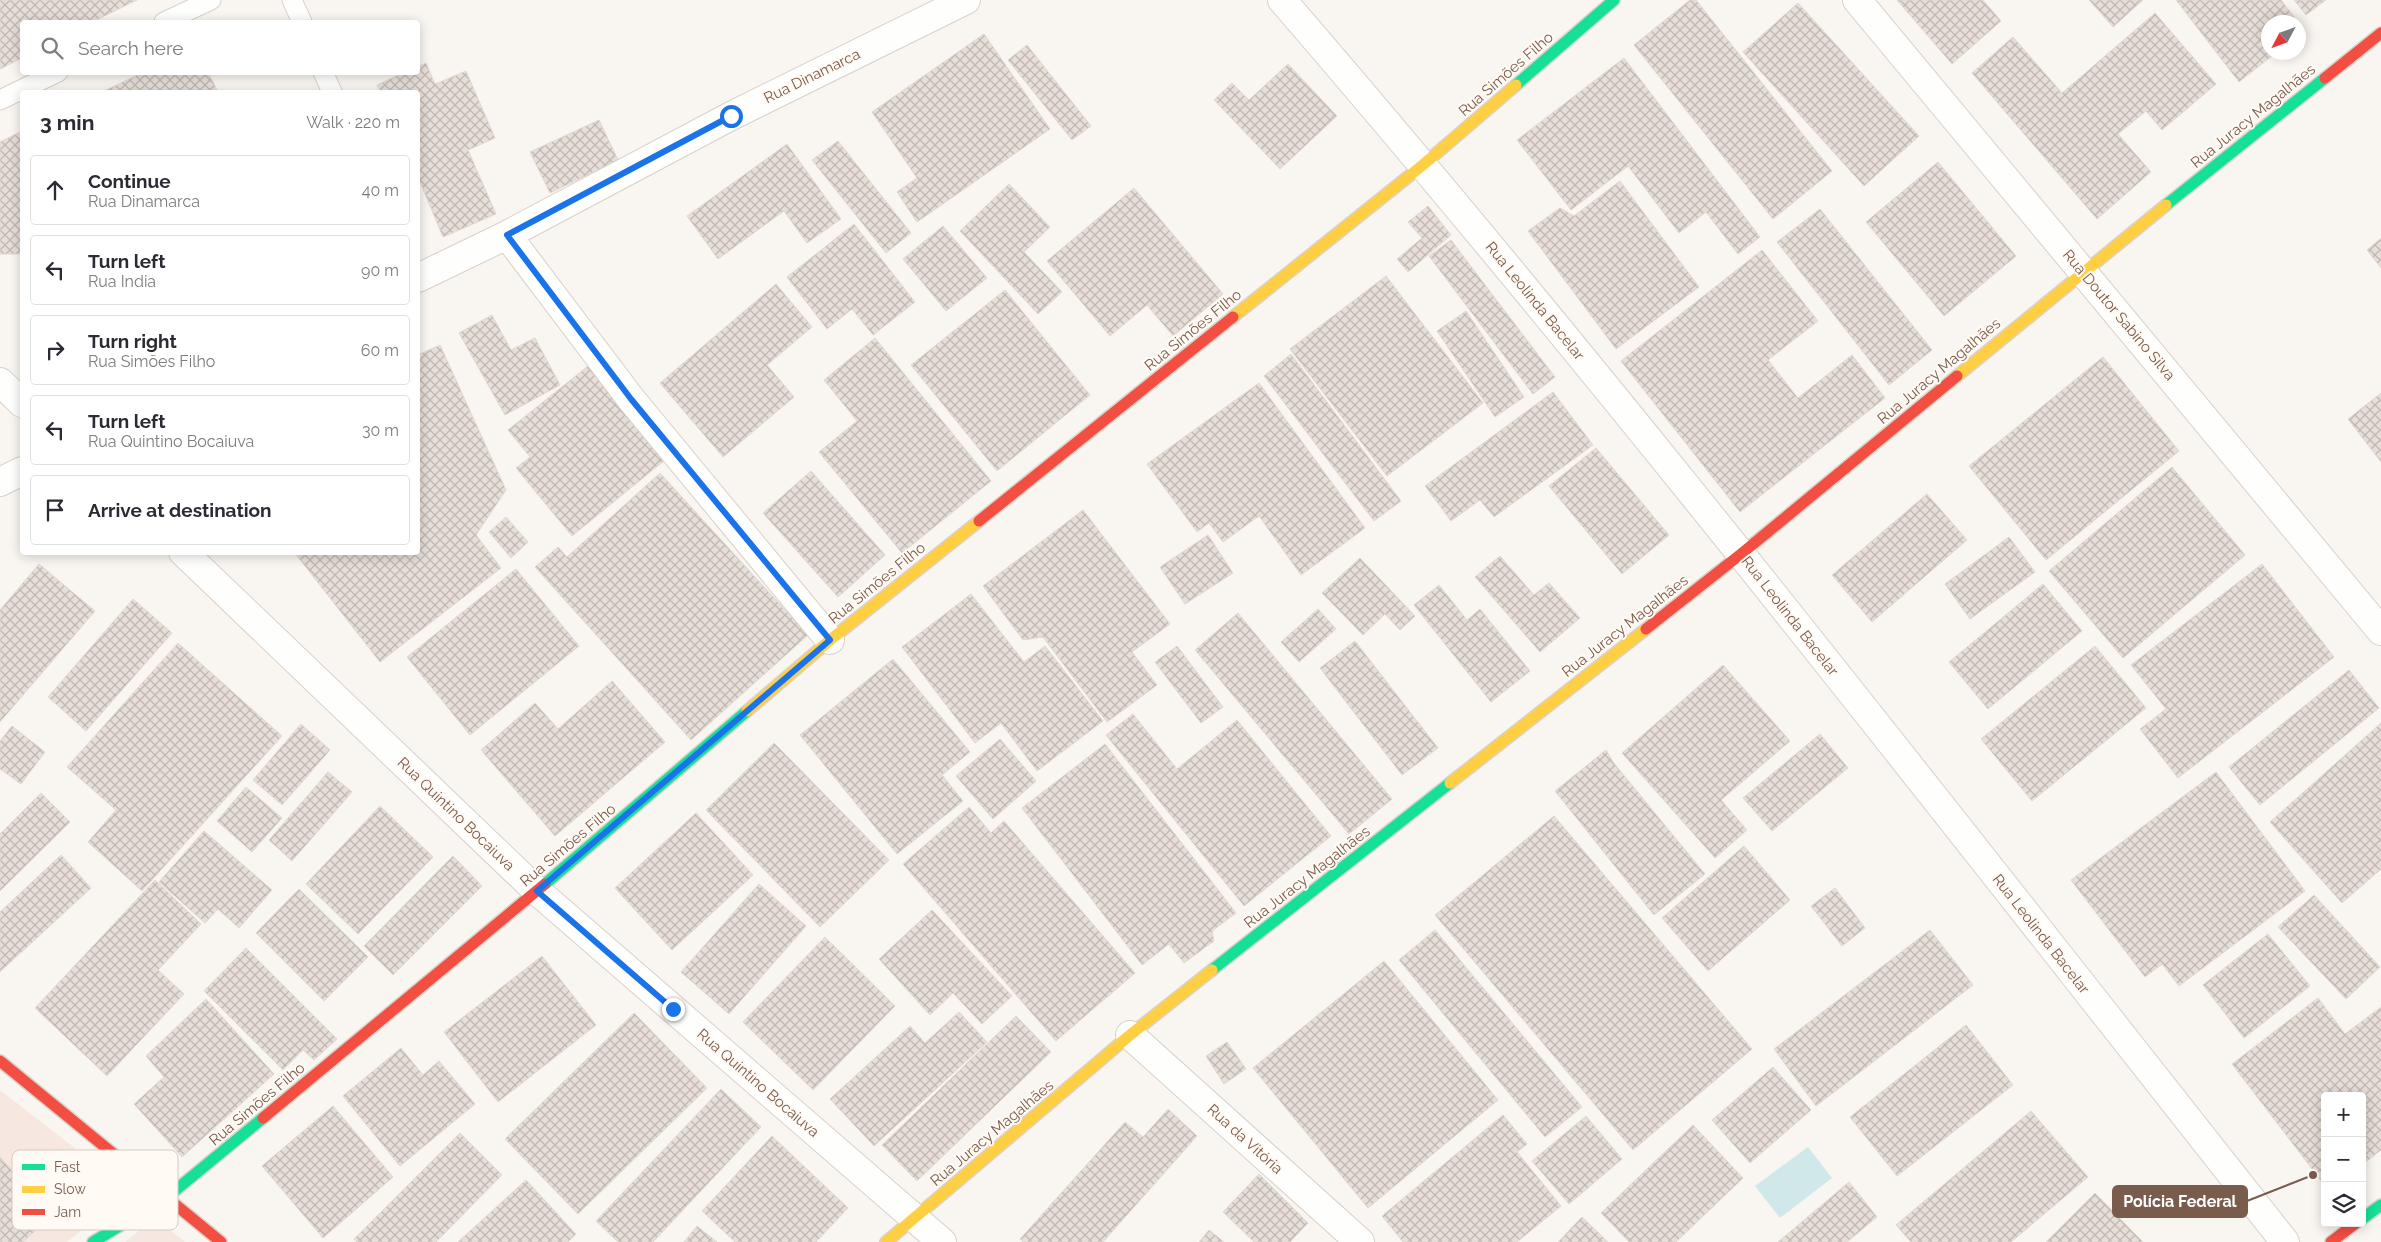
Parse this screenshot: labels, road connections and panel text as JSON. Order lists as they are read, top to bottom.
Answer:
{
  "streets": {
    "street": [
      "Rua Simões Filho",
      "Rua Dinamarca",
      "Rua Juracy Magalhães",
      "Rua Leolinda Bacelar",
      "Rua Doutor Sabino Silva",
      "Rua Quintino Bocaiuva",
      "Rua da Vitória"
    ]
  },
  "crossings": [
    ["Rua Simões Filho", "Rua Leolinda Bacelar"],
    ["Rua Simões Filho", "Rua Quintino Bocaiuva"],
    ["Rua Juracy Magalhães", "Rua Leolinda Bacelar"],
    ["Rua Juracy Magalhães", "Rua Doutor Sabino Silva"],
    ["Rua Juracy Magalhães", "Rua Quintino Bocaiuva"],
    ["Rua Juracy Magalhães", "Rua da Vitória"]
  ],
  "places": ["Polícia Federal"],
  "legend": ["Fast", "Slow", "Jam"],
  "north": "bottom left",
  "page": {
    "search": "Search here",
    "heading": ["3 min", "Walk · 220 m"],
    "list": [
      ["Continue", "Rua Dinamarca", "40 m"],
      ["Turn left", "Rua India", "90 m"],
      ["Turn right", "Rua Simões Filho", "60 m"],
      ["Turn left", "Rua Quintino Bocaiuva", "30 m"],
      "Arrive at destination"
    ],
    "map_buttons": ["+", "−"]
  }
}
